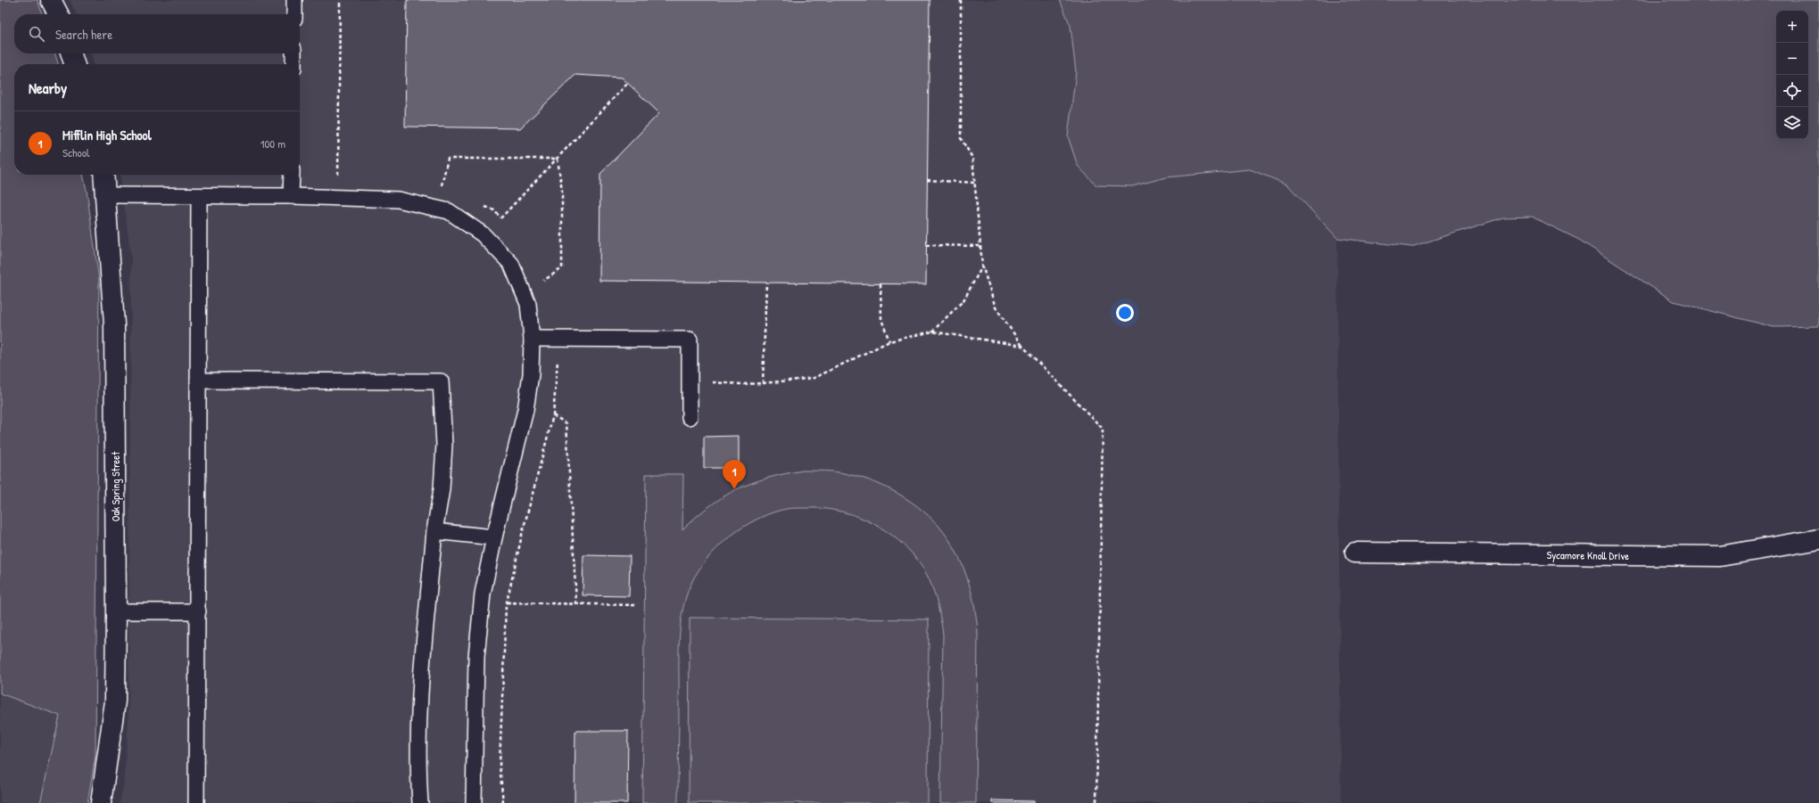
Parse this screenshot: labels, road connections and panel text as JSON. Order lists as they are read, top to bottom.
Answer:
{
  "streets": {
    "street": ["Oak Spring Street", "Sycamore Knoll Drive"]
  },
  "page": {
    "map_buttons": ["+", "−"],
    "search": "Search here",
    "heading": "Nearby",
    "list": [
      {
        "mark": "1",
        "name": "Mifflin High School",
        "note": "School",
        "value": "100 m"
      }
    ],
    "pins": "1"
  }
}
